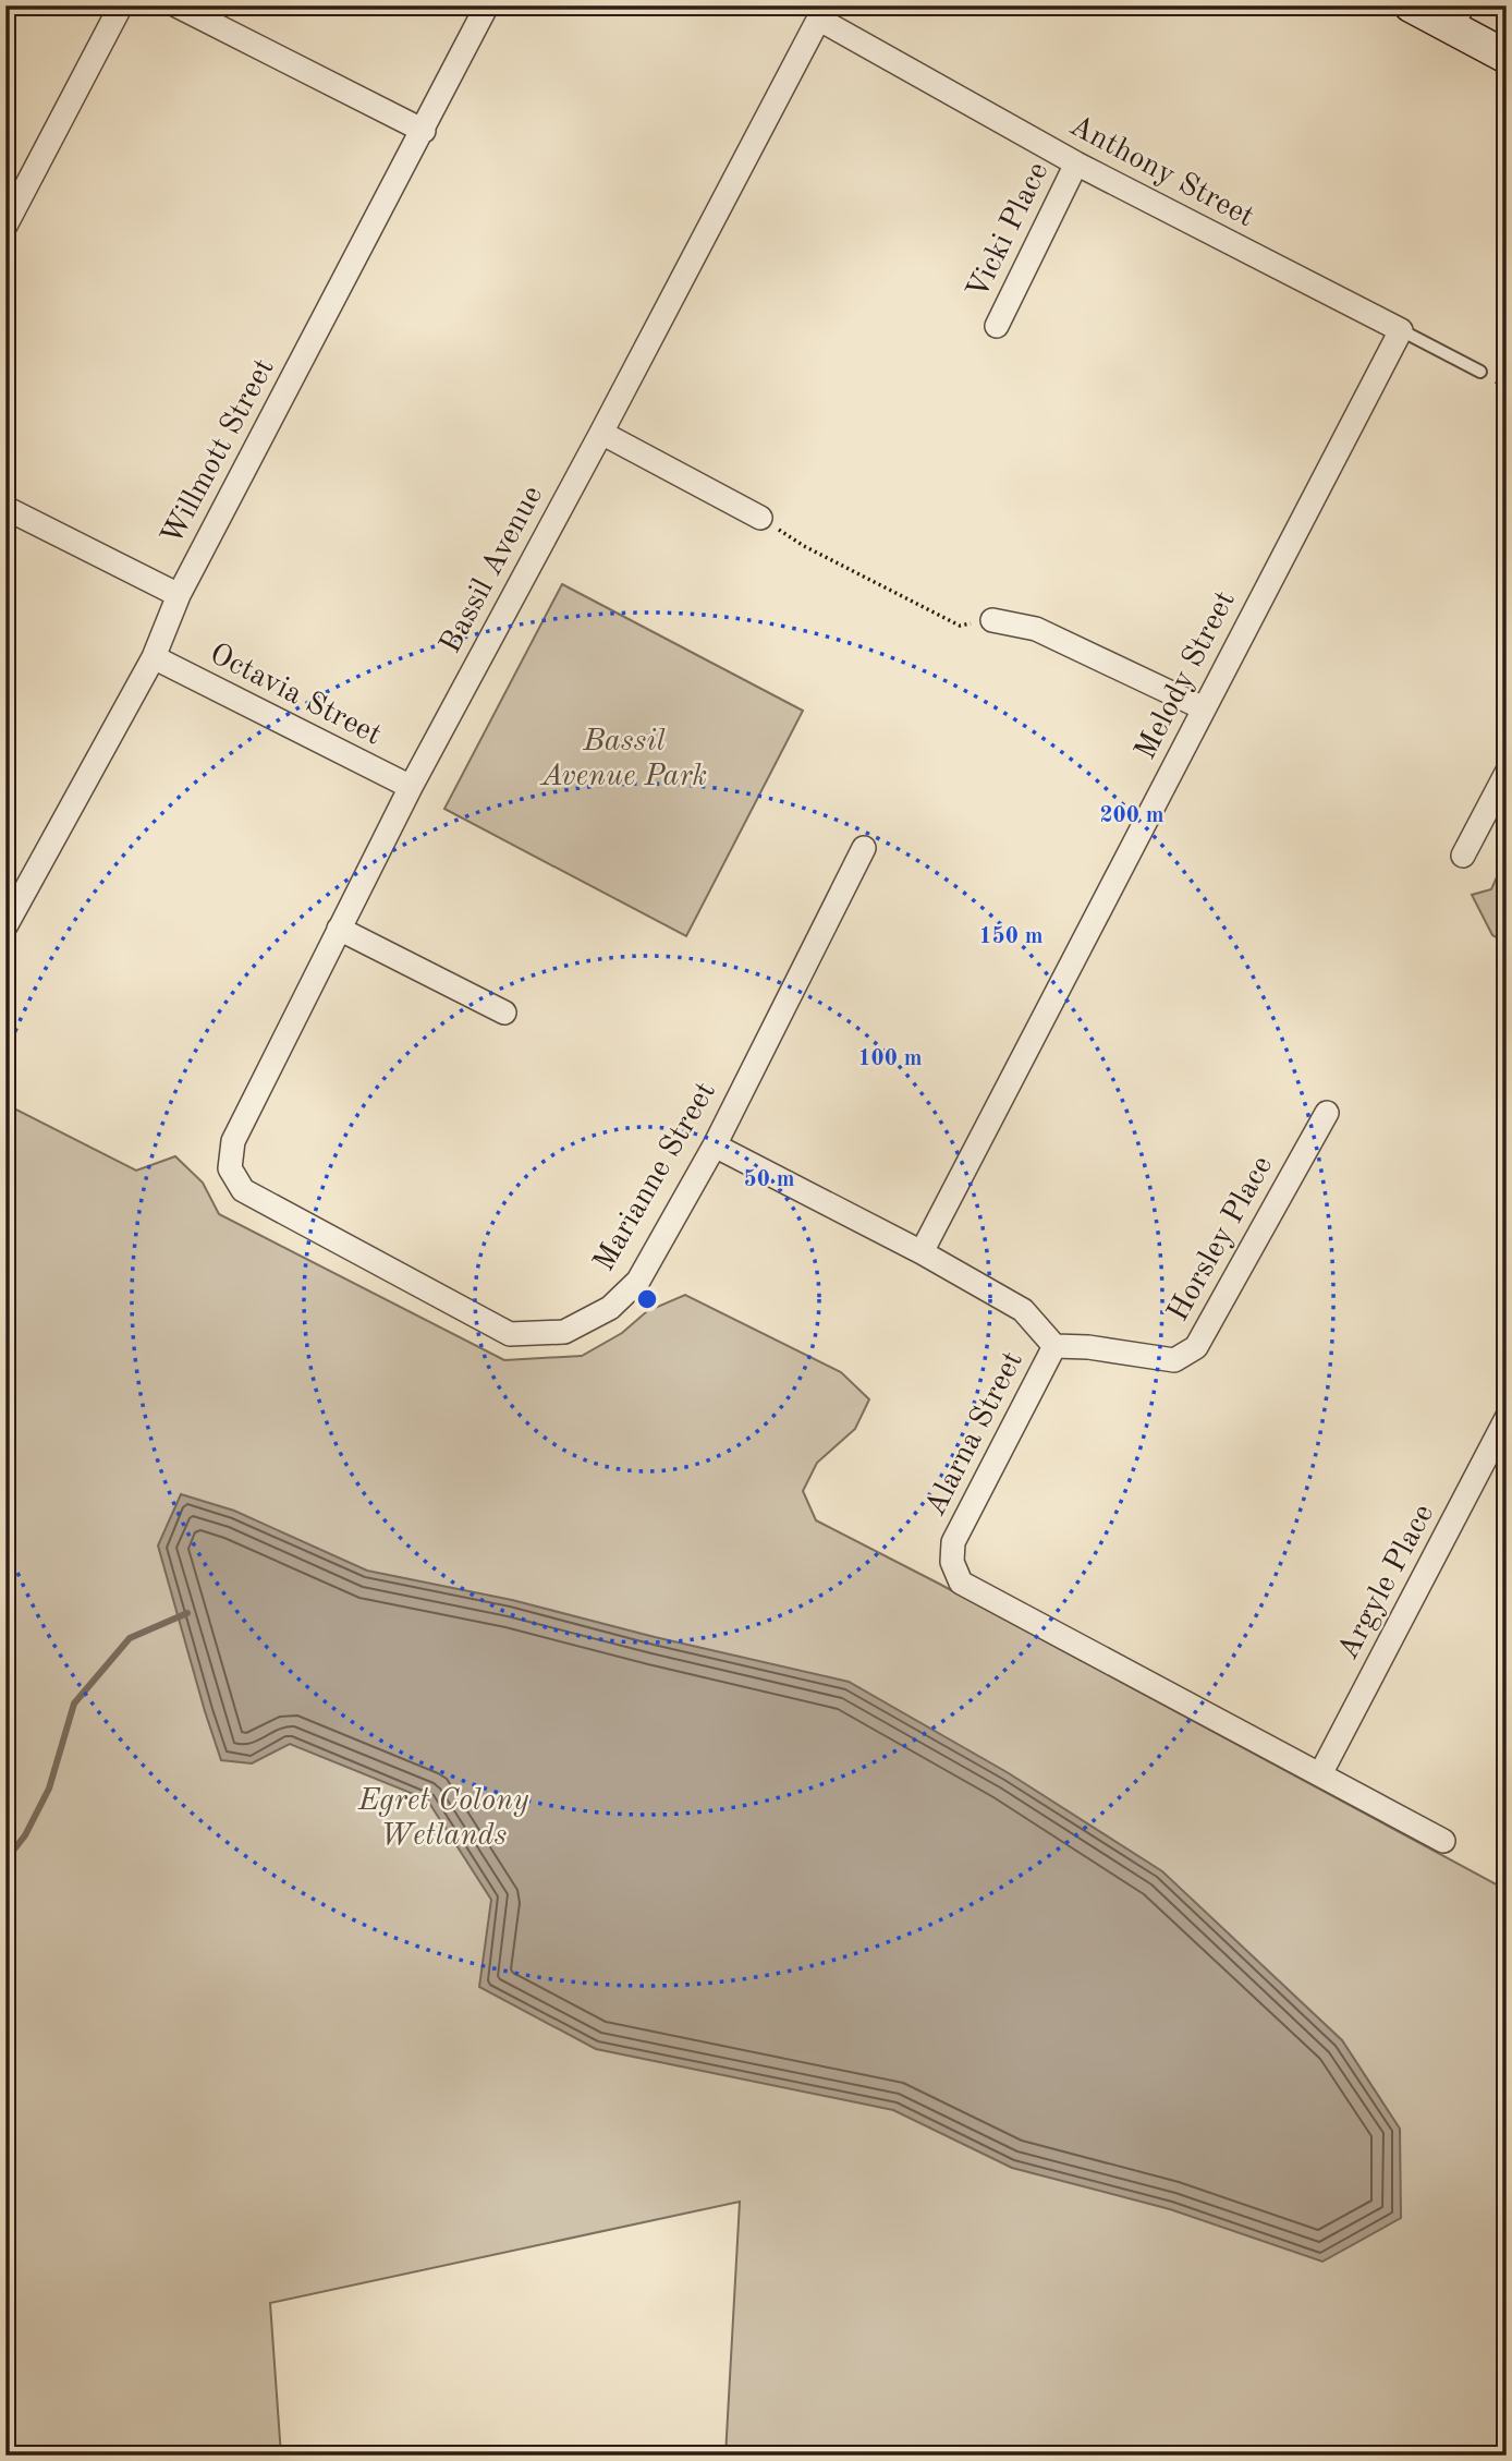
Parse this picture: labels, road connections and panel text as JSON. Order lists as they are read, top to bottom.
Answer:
{
  "streets": {
    "street": [
      "Anthony Street",
      "Vicki Place",
      "Willmott Street",
      "Bassil Avenue",
      "Melody Street",
      "Octavia Street",
      "Marianne Street",
      "Horsley Place",
      "Alarna Street",
      "Argyle Place"
    ]
  },
  "crossings": [
    ["Anthony Street", "Vicki Place"],
    ["Anthony Street", "Bassil Avenue"],
    ["Anthony Street", "Melody Street"],
    ["Willmott Street", "Octavia Street"],
    ["Bassil Avenue", "Octavia Street"],
    ["Bassil Avenue", "Marianne Street"],
    ["Melody Street", "Alarna Street"],
    ["Marianne Street", "Alarna Street"],
    ["Horsley Place", "Alarna Street"],
    ["Alarna Street", "Argyle Place"]
  ],
  "parks": ["Bassil Avenue Park", "Egret Colony Wetlands"],
  "rings": [
    "200 m",
    "150 m",
    "100 m",
    "50 m"
  ]
}
